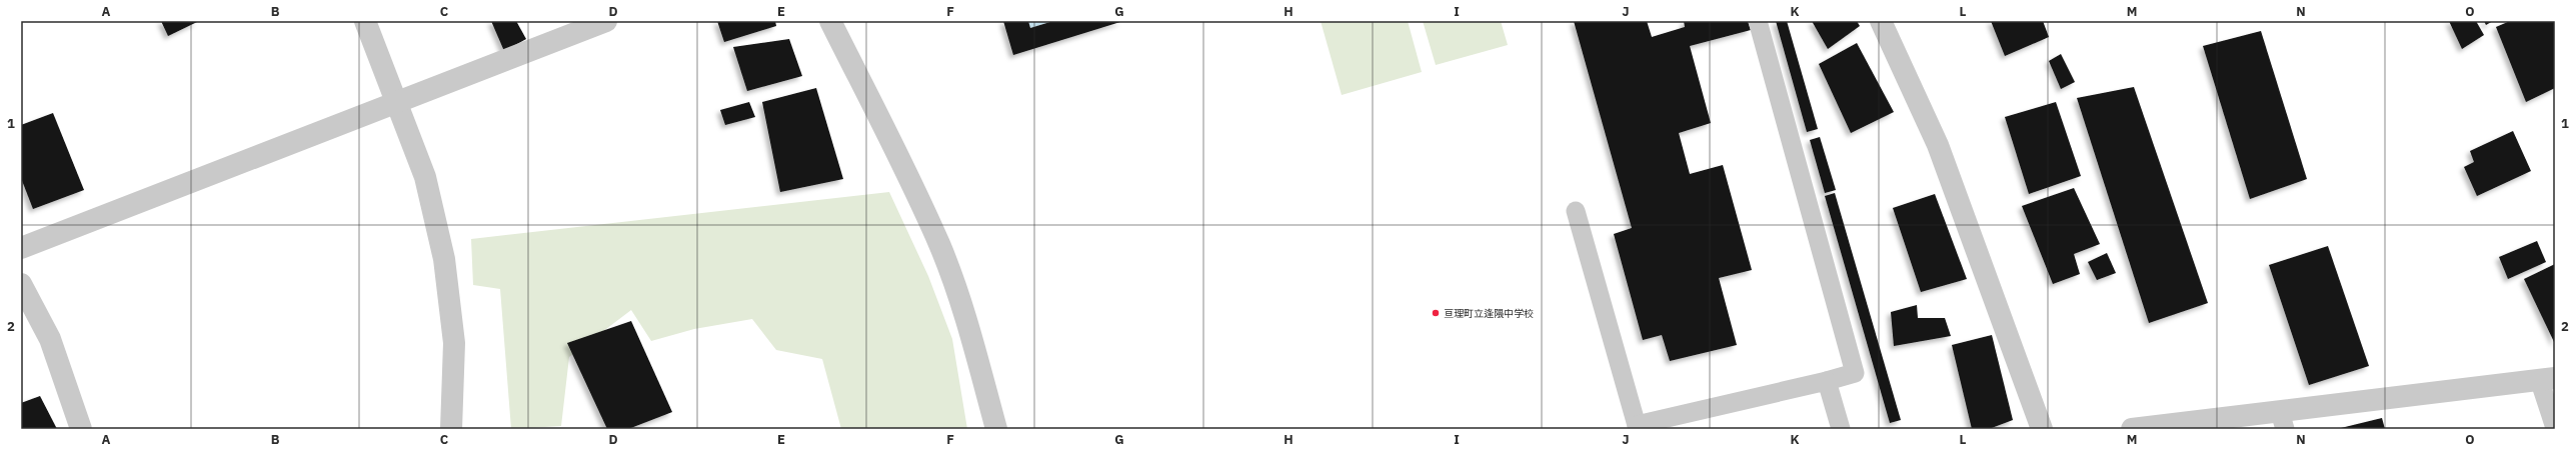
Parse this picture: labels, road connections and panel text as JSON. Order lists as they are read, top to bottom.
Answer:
{
  "places": ["亘理町立逢隈中学校"],
  "grid": {
    "columns": [
      "A",
      "B",
      "C",
      "D",
      "E",
      "F",
      "G",
      "H",
      "I",
      "J",
      "K",
      "L",
      "M",
      "N",
      "O"
    ],
    "rows": ["1", "2"]
  }
}
